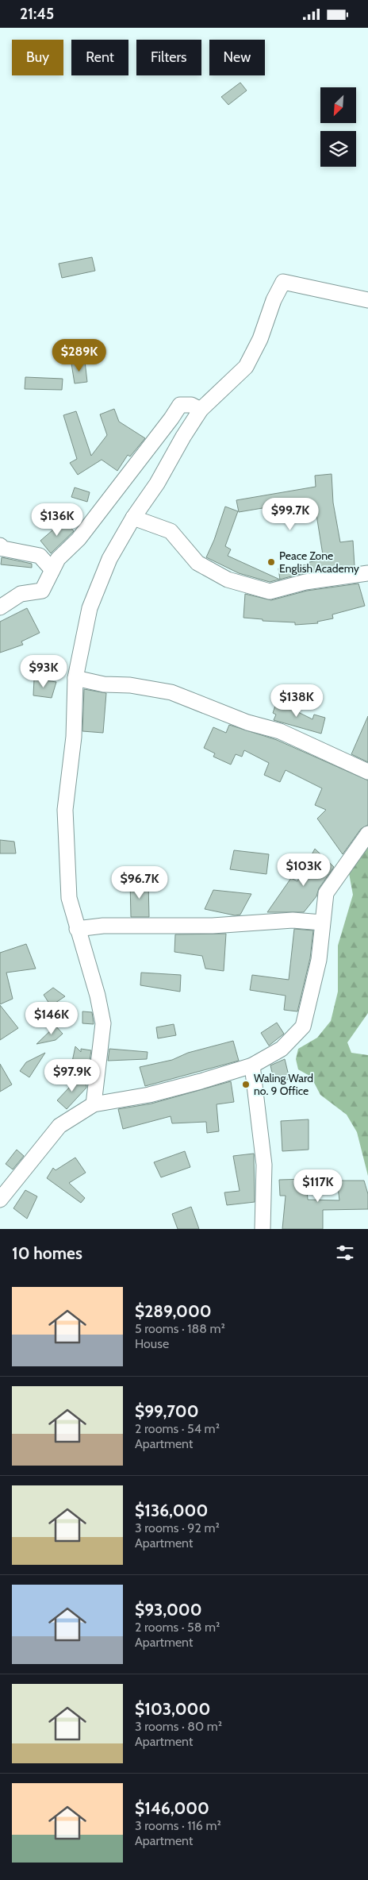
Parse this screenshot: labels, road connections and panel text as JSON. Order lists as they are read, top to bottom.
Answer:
{
  "places": ["Peace Zone English Academy", "Waling Ward no. 9 Office"],
  "north": "bottom left",
  "page": {
    "status": "21:45",
    "chip": [
      "Buy",
      "Rent",
      "Filters",
      "New"
    ],
    "price": [
      "$289K",
      "$99.7K",
      "$136K",
      "$93K",
      "$138K",
      "$103K",
      "$96.7K",
      "$146K",
      "$97.9K",
      "$117K"
    ],
    "heading": "10 homes",
    "list": [
      {
        "name": "$289,000",
        "note": "5 rooms · 188 m² · House"
      },
      {
        "name": "$99,700",
        "note": "2 rooms · 54 m² · Apartment"
      },
      {
        "name": "$136,000",
        "note": "3 rooms · 92 m² · Apartment"
      },
      {
        "name": "$93,000",
        "note": "2 rooms · 58 m² · Apartment"
      },
      {
        "name": "$103,000",
        "note": "3 rooms · 80 m² · Apartment"
      },
      {
        "name": "$146,000",
        "note": "3 rooms · 116 m² · Apartment"
      }
    ]
  }
}
